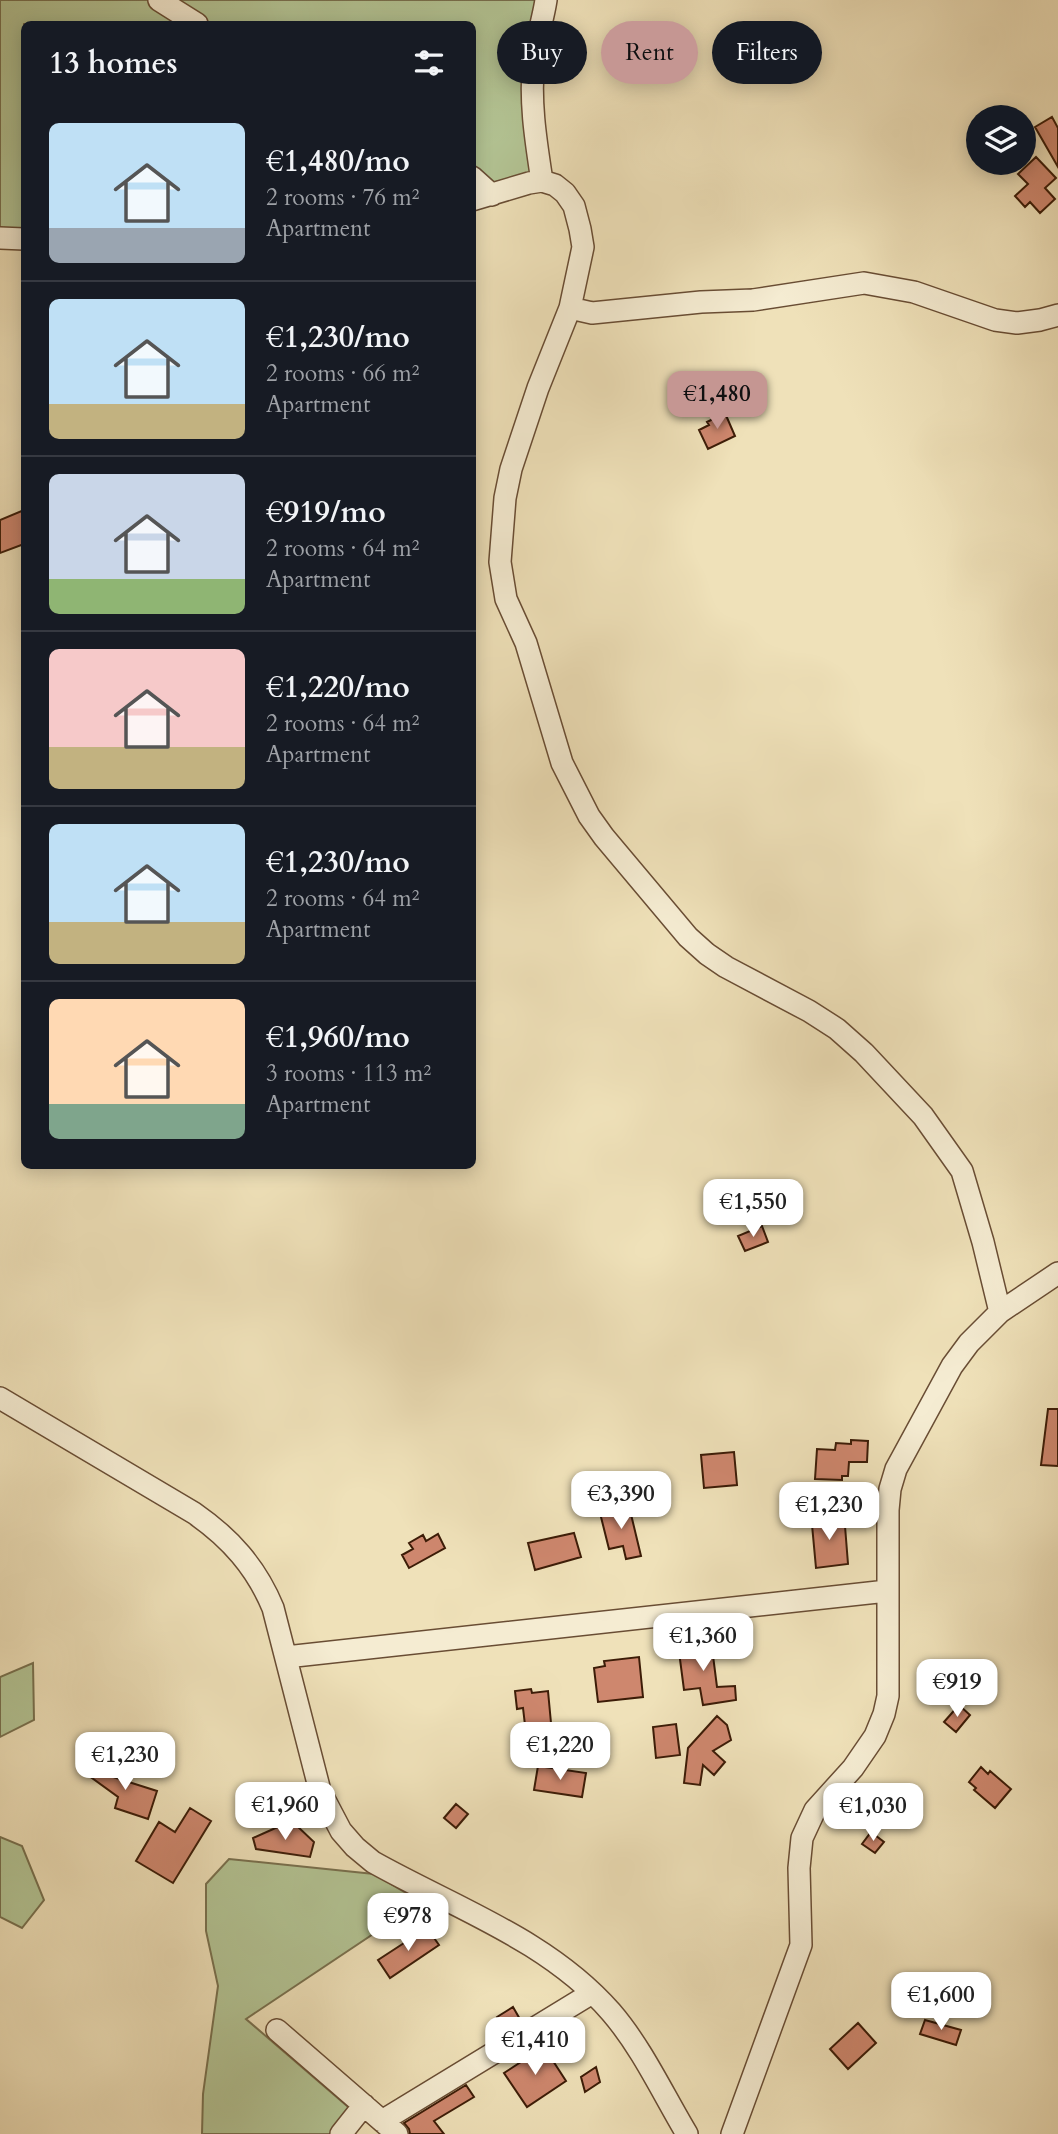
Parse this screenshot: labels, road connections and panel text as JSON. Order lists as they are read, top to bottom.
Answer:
{
  "page": {
    "chip": ["Buy", "Rent", "Filters"],
    "heading": "13 homes",
    "list": [
      {
        "name": "€1,480/mo",
        "note": "2 rooms · 76 m² · Apartment"
      },
      {
        "name": "€1,230/mo",
        "note": "2 rooms · 66 m² · Apartment"
      },
      {
        "name": "€919/mo",
        "note": "2 rooms · 64 m² · Apartment"
      },
      {
        "name": "€1,220/mo",
        "note": "2 rooms · 64 m² · Apartment"
      },
      {
        "name": "€1,230/mo",
        "note": "2 rooms · 64 m² · Apartment"
      },
      {
        "name": "€1,960/mo",
        "note": "3 rooms · 113 m² · Apartment"
      }
    ],
    "price": [
      "€1,480",
      "€1,550",
      "€3,390",
      "€1,230",
      "€1,360",
      "€919",
      "€1,220",
      "€1,230",
      "€1,960",
      "€1,030",
      "€978",
      "€1,600",
      "€1,410"
    ]
  }
}
